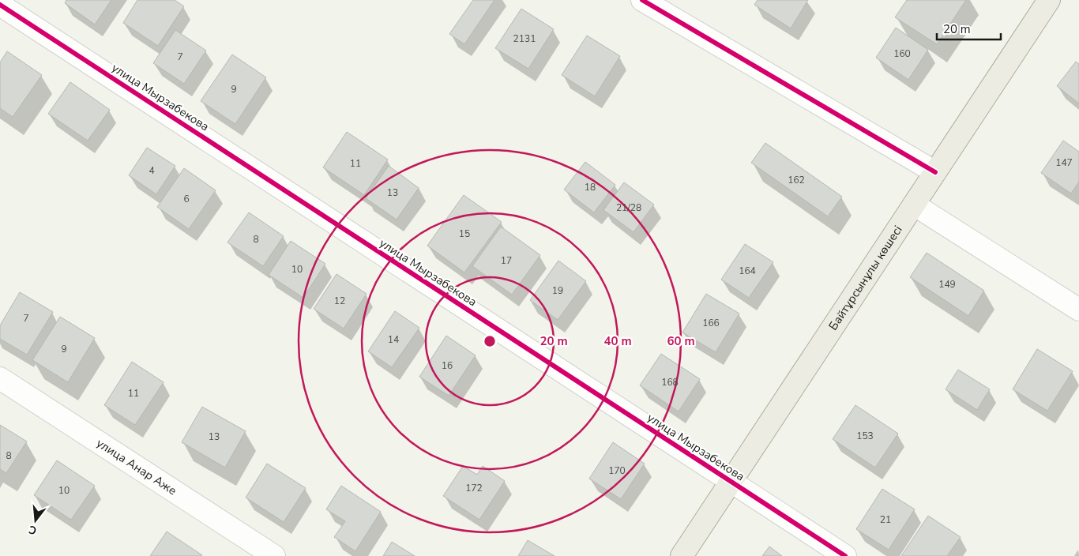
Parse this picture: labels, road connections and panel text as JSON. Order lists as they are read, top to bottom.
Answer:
{
  "streets": {
    "main road": ["Байтұрсынұлы көшесі"],
    "street": ["улица Мырзабекова", "улица Анар Аже"]
  },
  "crossings": [
    ["улица Мырзабекова", "Байтұрсынұлы көшесі"]
  ],
  "house_numbers": [
    "2131",
    "160",
    "7",
    "9",
    "147",
    "11",
    "4",
    "162",
    "18",
    "13",
    "6",
    "21/28",
    "15",
    "8",
    "17",
    "10",
    "164",
    "149",
    "19",
    "12",
    "7",
    "166",
    "14",
    "9",
    "16",
    "168",
    "11",
    "153",
    "13",
    "8",
    "170",
    "172",
    "10",
    "21"
  ],
  "scale_bar": "20 m",
  "north": "bottom",
  "rings": ["20 m", "40 m", "60 m"]
}
